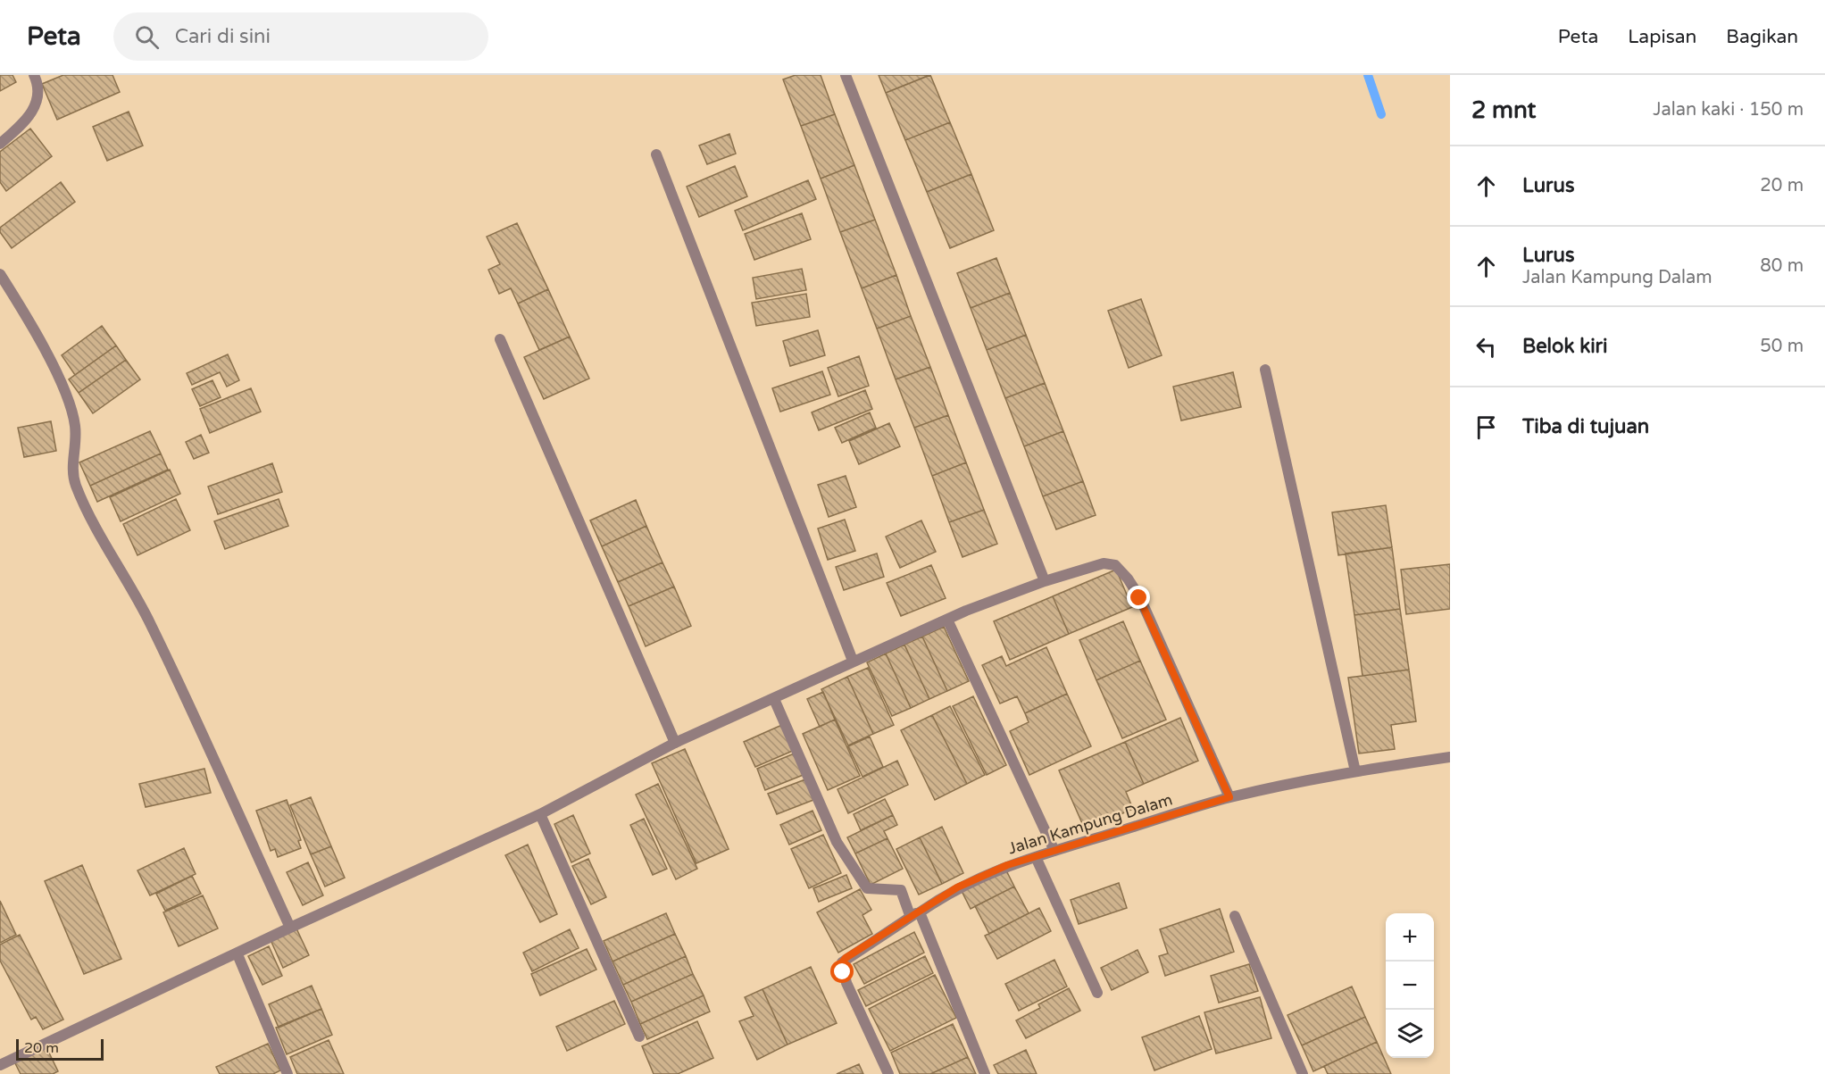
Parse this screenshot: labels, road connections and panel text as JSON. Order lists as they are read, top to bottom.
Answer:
{
  "streets": {
    "street": ["Jalan Kampung Dalam"]
  },
  "scale_bar": "20 m",
  "page": {
    "header": "Peta",
    "search": "Cari di sini",
    "nav": ["Peta", "Lapisan", "Bagikan"],
    "heading": ["2 mnt", "Jalan kaki · 150 m"],
    "list": [
      ["Lurus", "20 m"],
      ["Lurus", "Jalan Kampung Dalam", "80 m"],
      ["Belok kiri", "50 m"],
      "Tiba di tujuan"
    ],
    "map_buttons": ["+", "−"],
    "scale": "20 m"
  }
}
